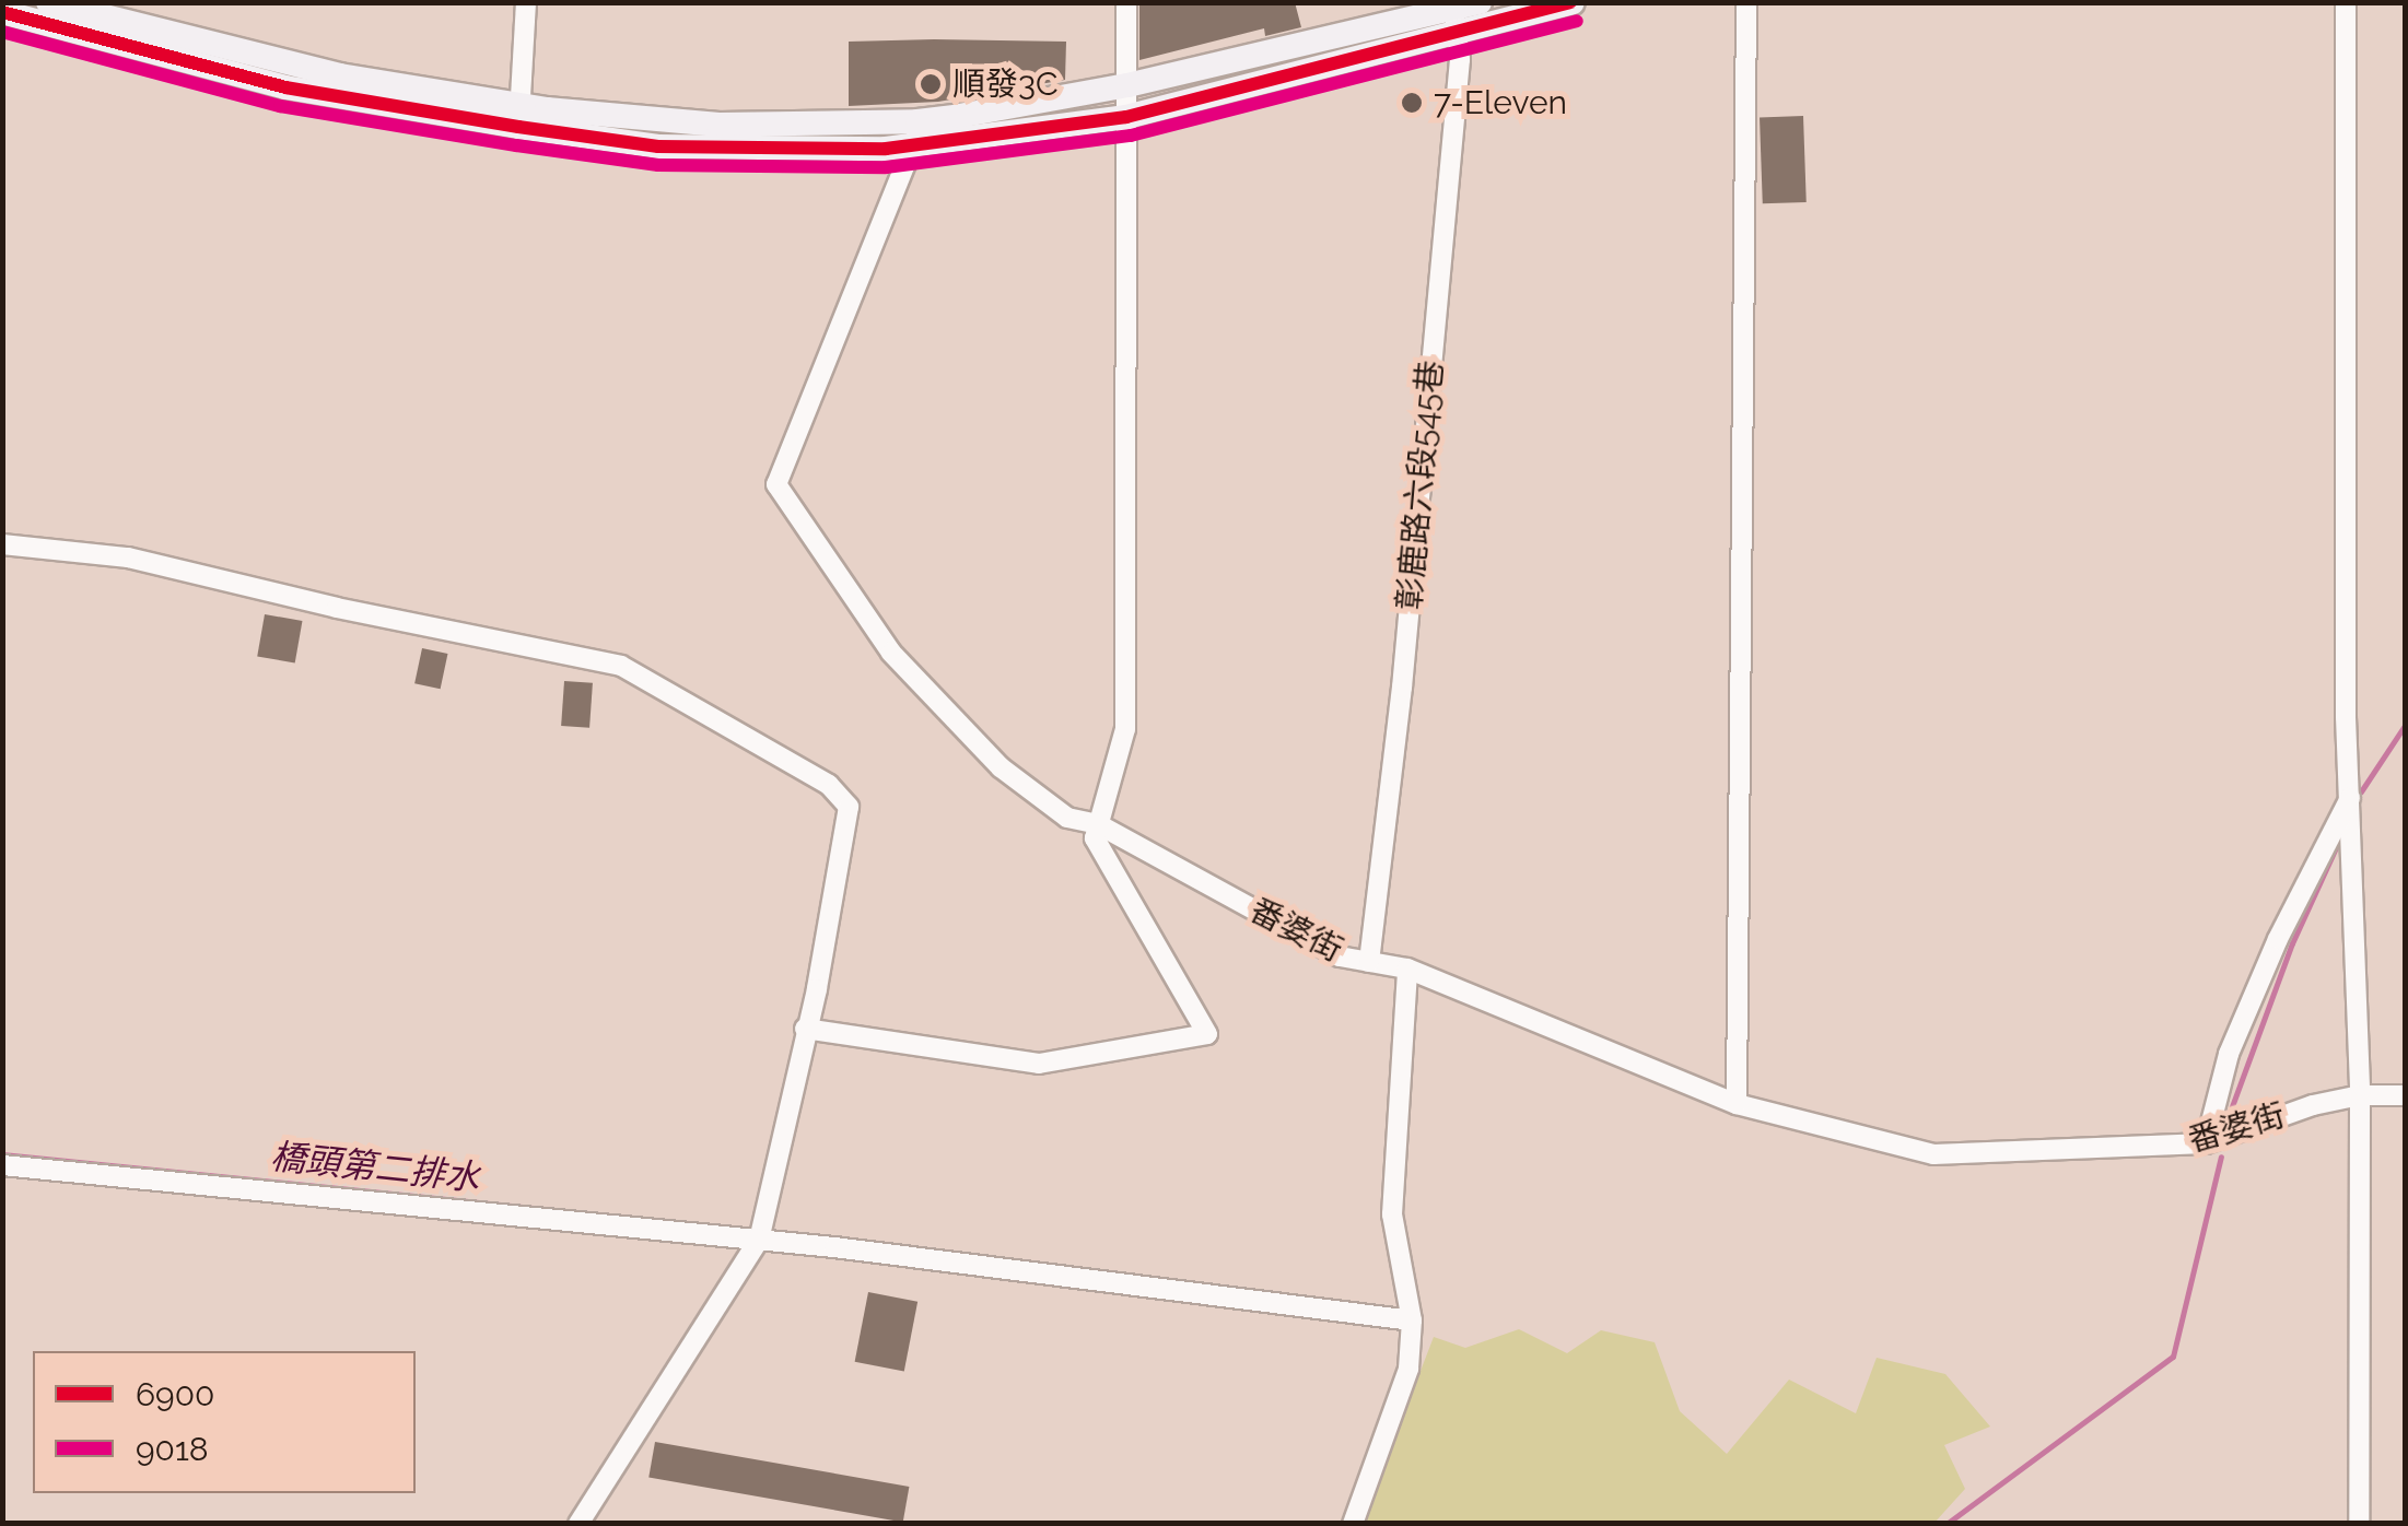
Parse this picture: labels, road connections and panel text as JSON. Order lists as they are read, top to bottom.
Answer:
{
  "streets": {
    "street": ["彰鹿路六段545巷", "番婆街"]
  },
  "crossings": [
    ["彰鹿路六段545巷", "番婆街"]
  ],
  "water": ["橋頭第二排水"],
  "places": ["順發3C", "7-Eleven"],
  "lines": ["transit line 6900", "transit line 9018"],
  "legend": ["6900", "9018"]
}
